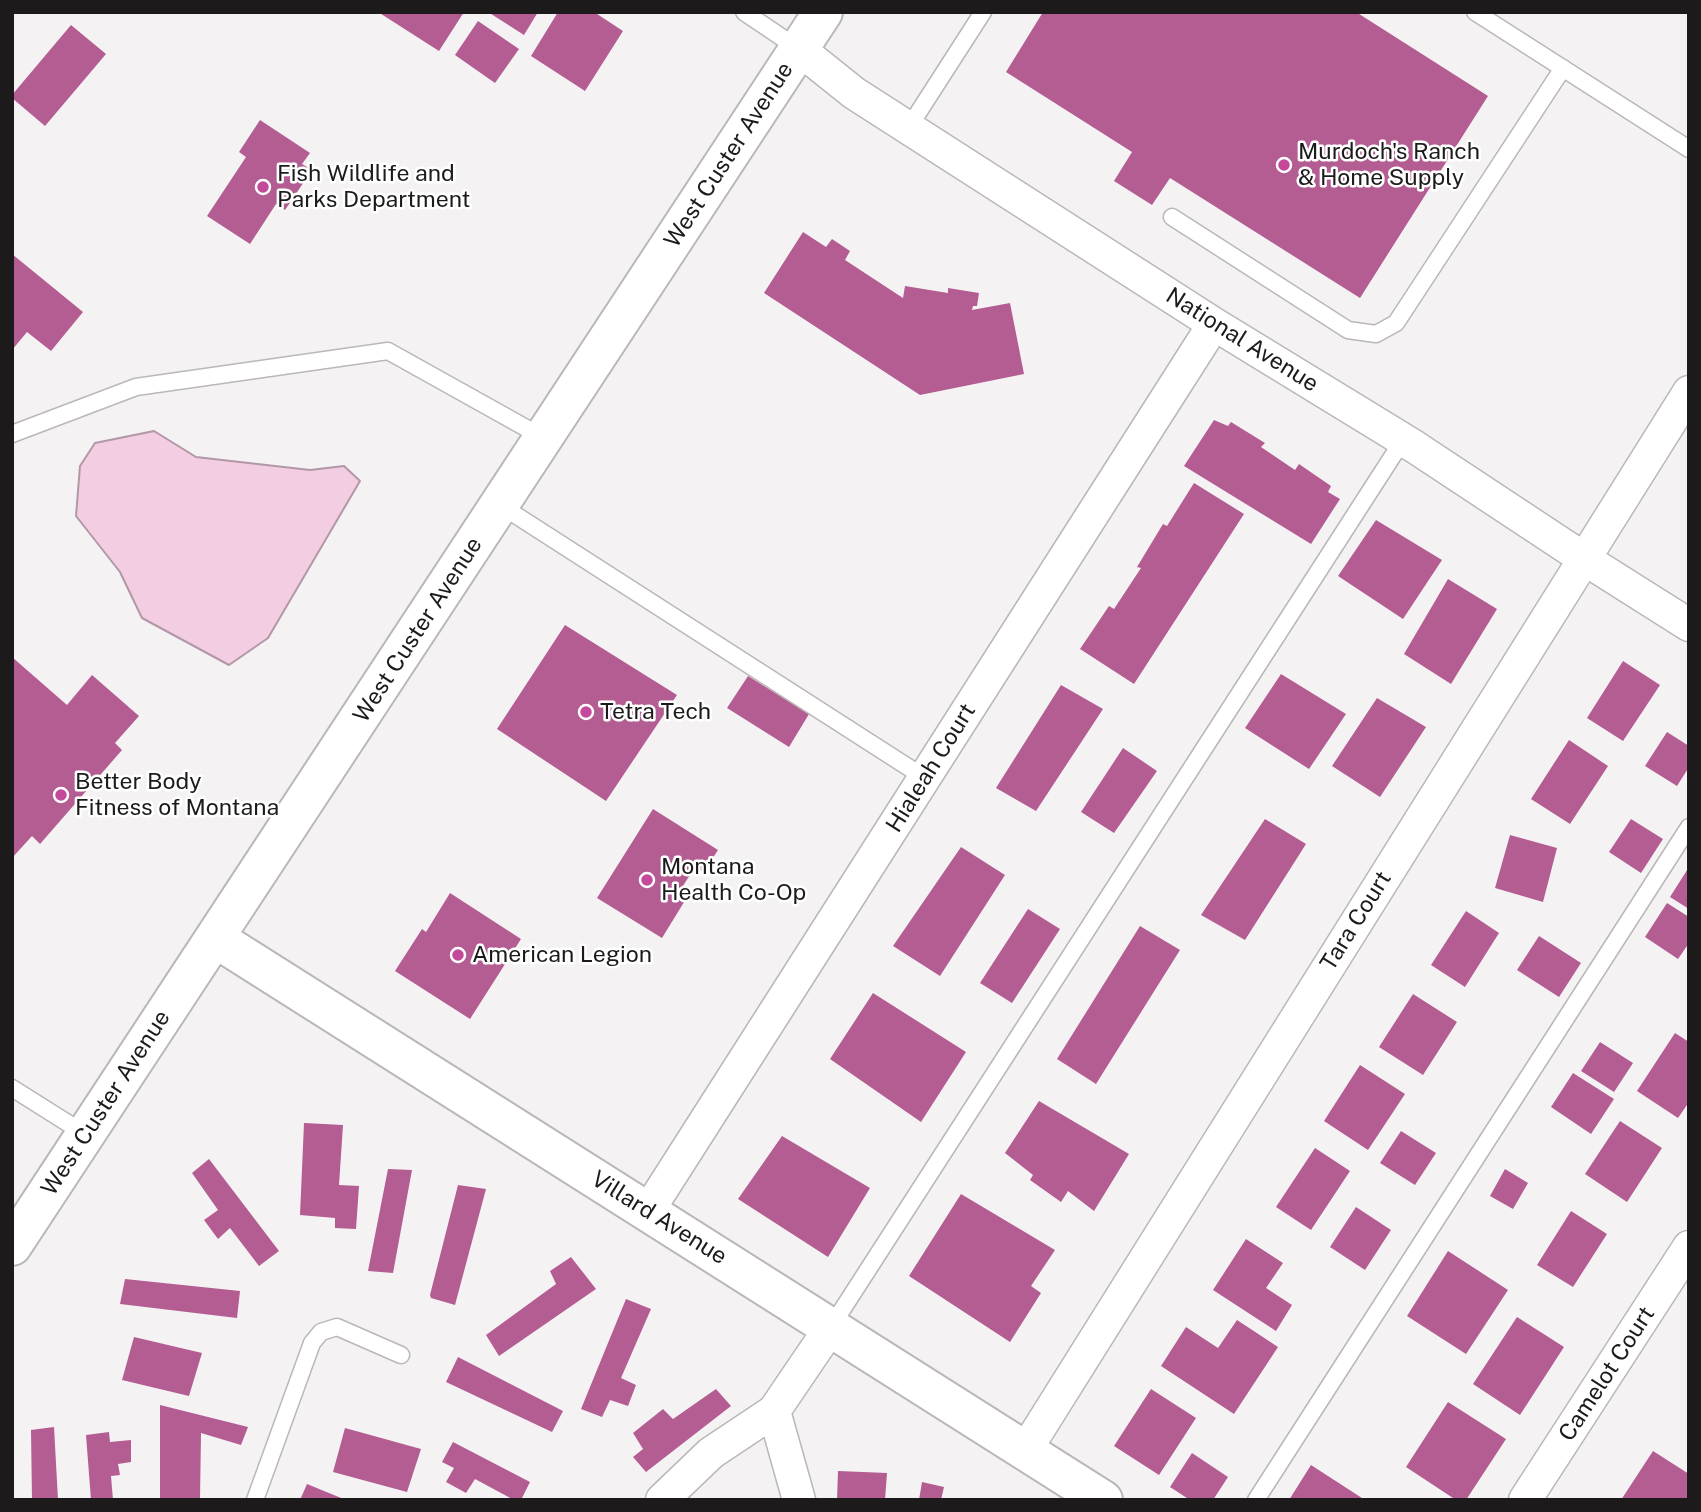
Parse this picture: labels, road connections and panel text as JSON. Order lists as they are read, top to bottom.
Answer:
{
  "streets": {
    "main road": ["West Custer Avenue", "Villard Avenue"],
    "street": [
      "National Avenue",
      "Hialeah Court",
      "Tara Court",
      "Camelot Court"
    ]
  },
  "crossings": [
    ["West Custer Avenue", "National Avenue"],
    ["West Custer Avenue", "Villard Avenue"],
    ["National Avenue", "Hialeah Court"],
    ["National Avenue", "Tara Court"],
    ["Hialeah Court", "Villard Avenue"],
    ["Tara Court", "Villard Avenue"]
  ],
  "places": [
    "Murdoch's Ranch & Home Supply",
    "Fish Wildlife and Parks Department",
    "Tetra Tech",
    "Better Body Fitness of Montana",
    "Montana Health Co-Op",
    "American Legion"
  ]
}
